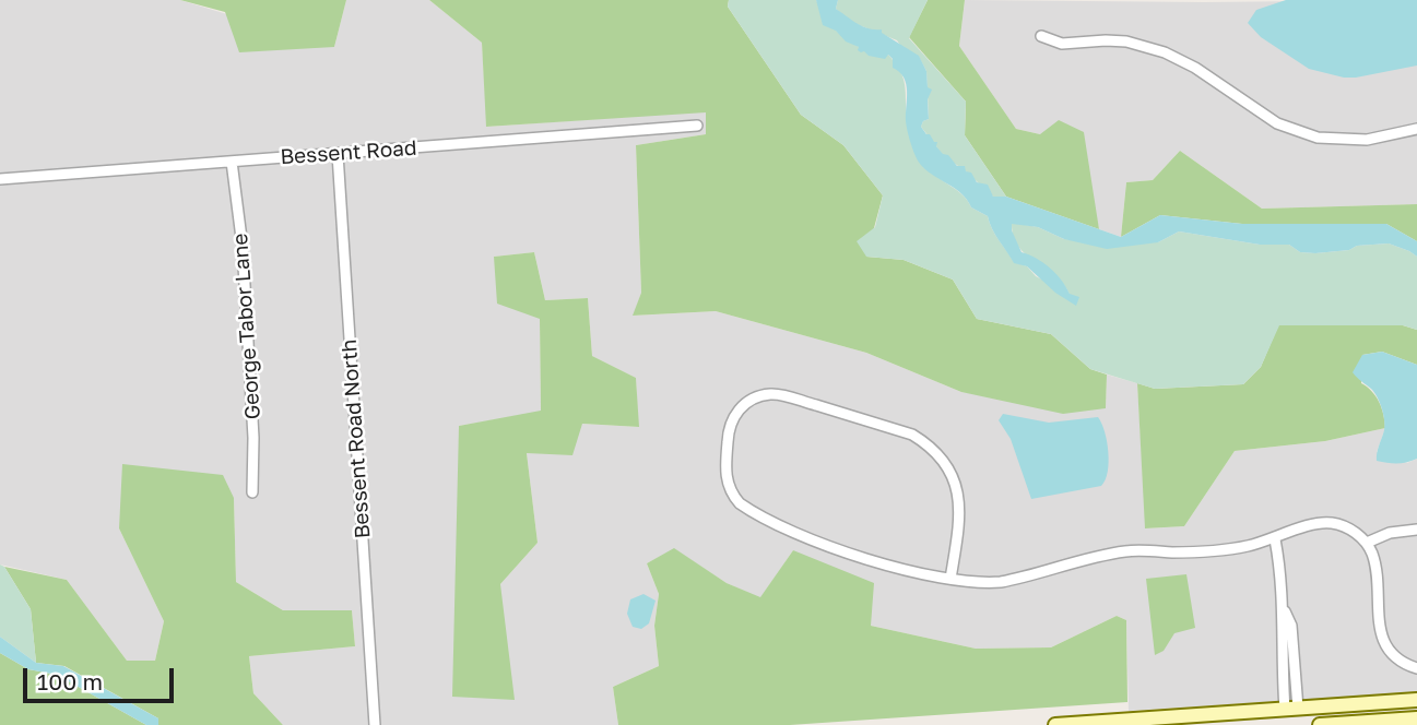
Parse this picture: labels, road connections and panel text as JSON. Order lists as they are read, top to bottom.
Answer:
{
  "streets": {
    "street": ["Bessent Road", "George Tabor Lane", "Bessent Road North"]
  },
  "crossings": [
    ["Bessent Road", "George Tabor Lane"],
    ["Bessent Road", "Bessent Road North"]
  ],
  "scale_bar": "100 m"
}
